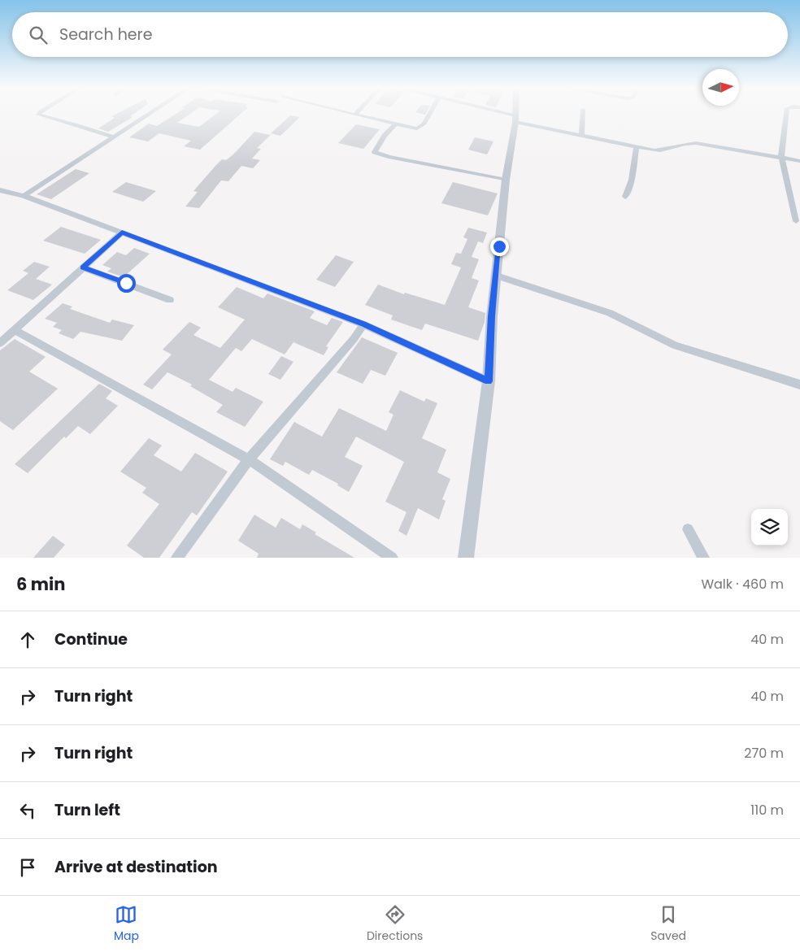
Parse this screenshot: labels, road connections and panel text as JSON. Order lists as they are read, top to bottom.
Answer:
{
  "north": "right",
  "page": {
    "search": "Search here",
    "heading": ["6 min", "Walk · 460 m"],
    "list": [
      ["Continue", "40 m"],
      ["Turn right", "40 m"],
      ["Turn right", "270 m"],
      ["Turn left", "110 m"],
      "Arrive at destination"
    ],
    "nav": ["Map", "Directions", "Saved"]
  }
}
